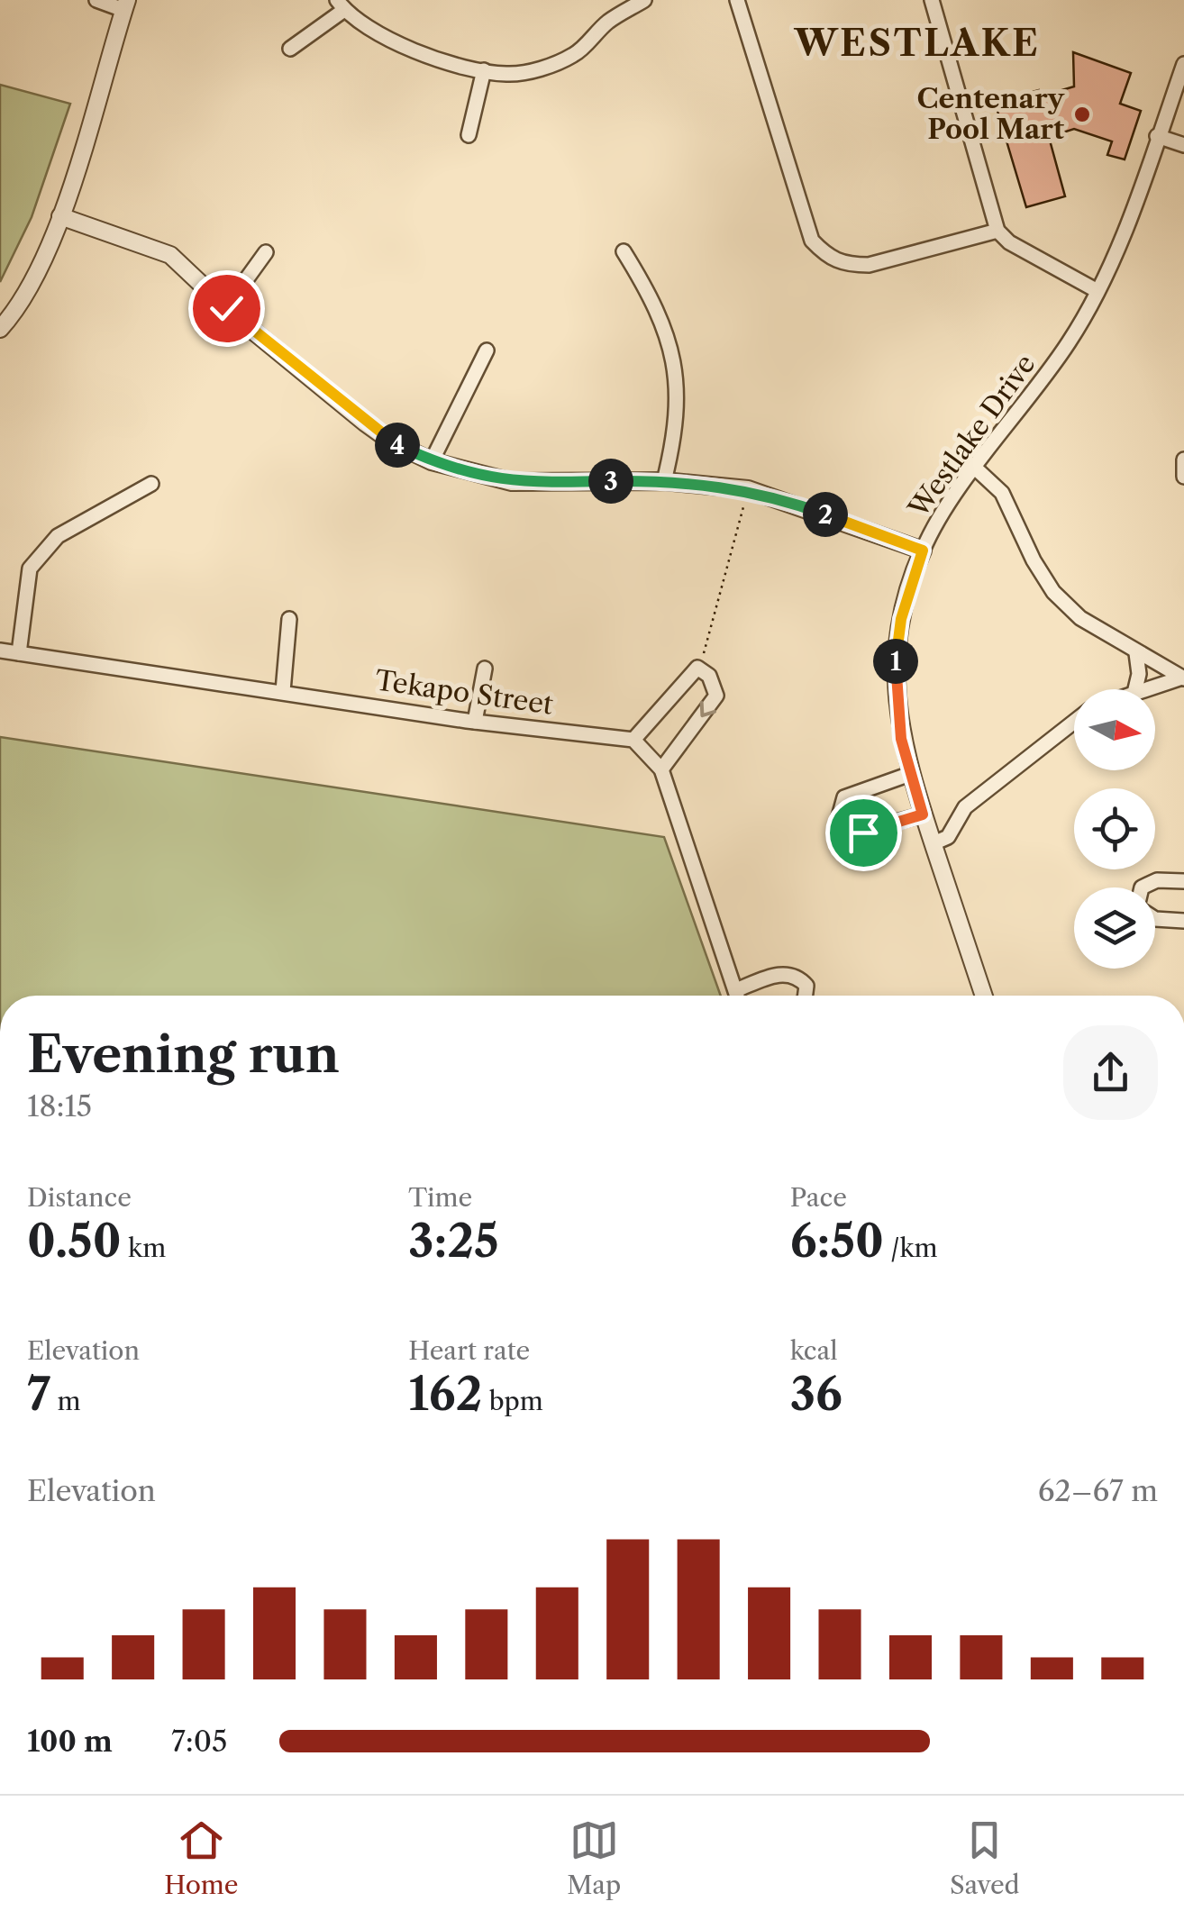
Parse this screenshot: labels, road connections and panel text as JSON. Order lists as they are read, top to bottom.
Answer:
{
  "streets": {
    "street": ["Westlake Drive", "Tekapo Street"]
  },
  "districts": ["WESTLAKE"],
  "places": ["Centenary Pool Mart"],
  "north": "right",
  "page": {
    "pins": [
      "4",
      "3",
      "2",
      "1"
    ],
    "heading": ["Evening run", "18:15"],
    "stats": [
      ["Distance", "0.50 km"],
      ["Time", "3:25"],
      ["Pace", "6:50 /km"],
      ["Elevation", "7 m"],
      ["Heart rate", "162 bpm"],
      ["kcal", "36"]
    ],
    "chart": ["Elevation", "62–67 m"],
    "list": [
      {
        "name": "100 m",
        "note": "7:05"
      }
    ],
    "tabs": ["Home", "Map", "Saved"]
  }
}
